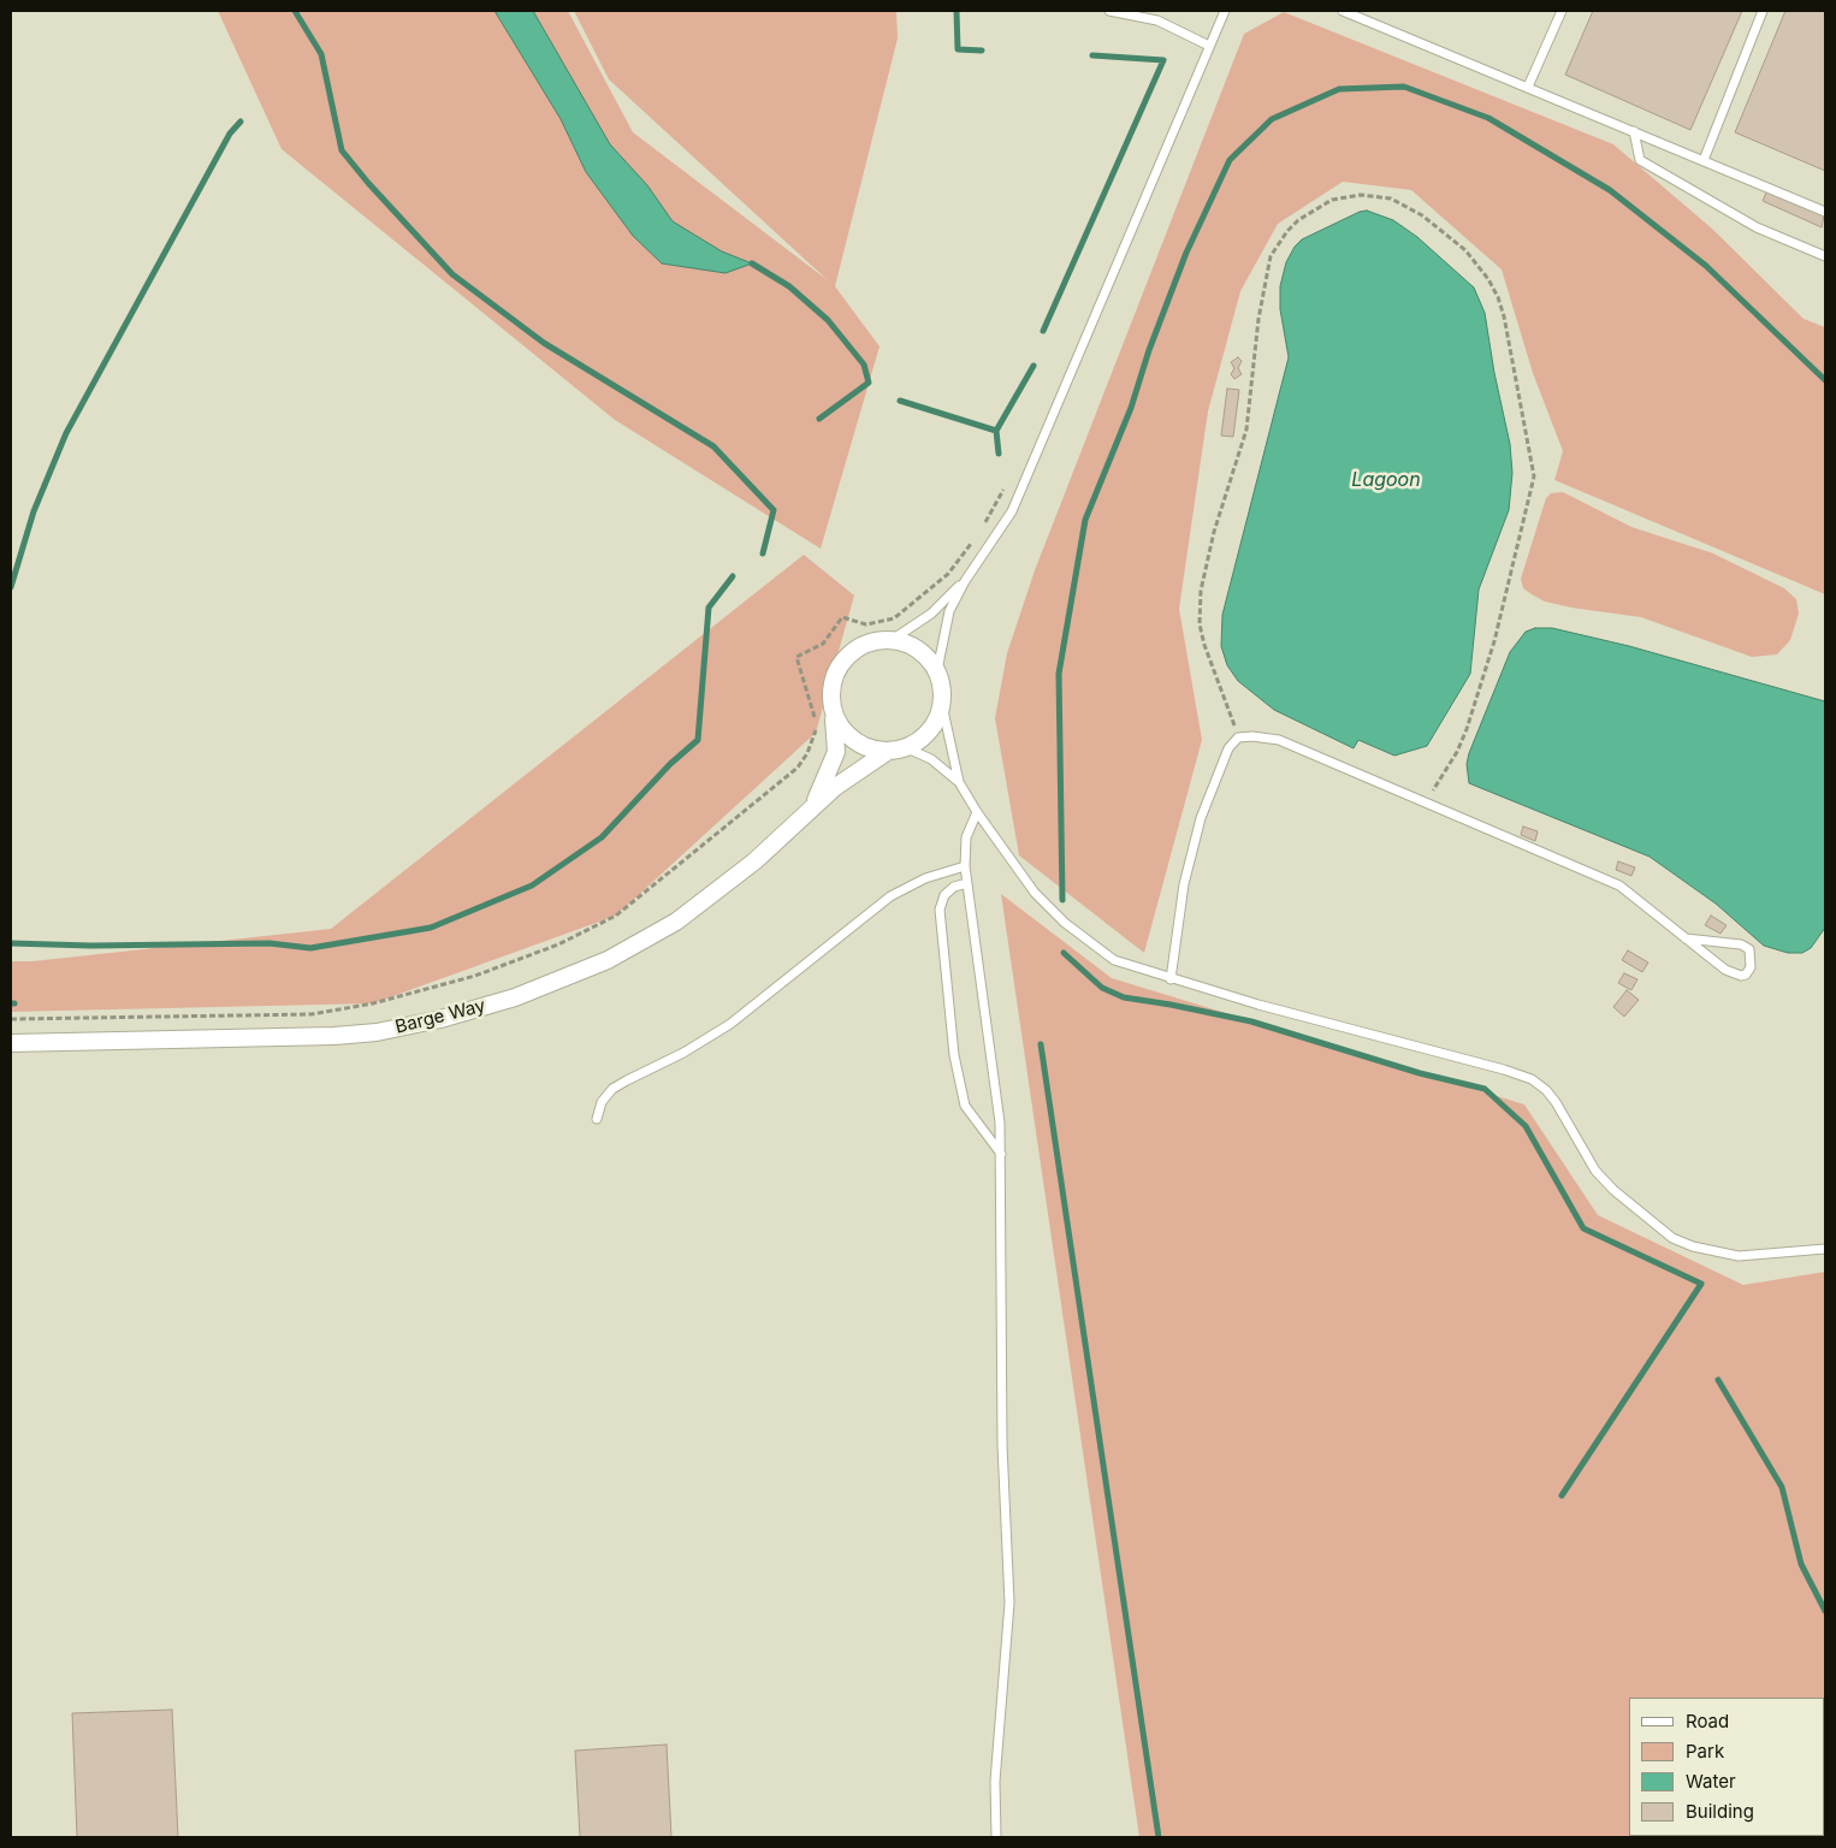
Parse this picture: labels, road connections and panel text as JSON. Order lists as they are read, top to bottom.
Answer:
{
  "streets": {
    "street": ["Barge Way"]
  },
  "water": ["Lagoon"],
  "legend": [
    "Road",
    "Park",
    "Water",
    "Building"
  ]
}
